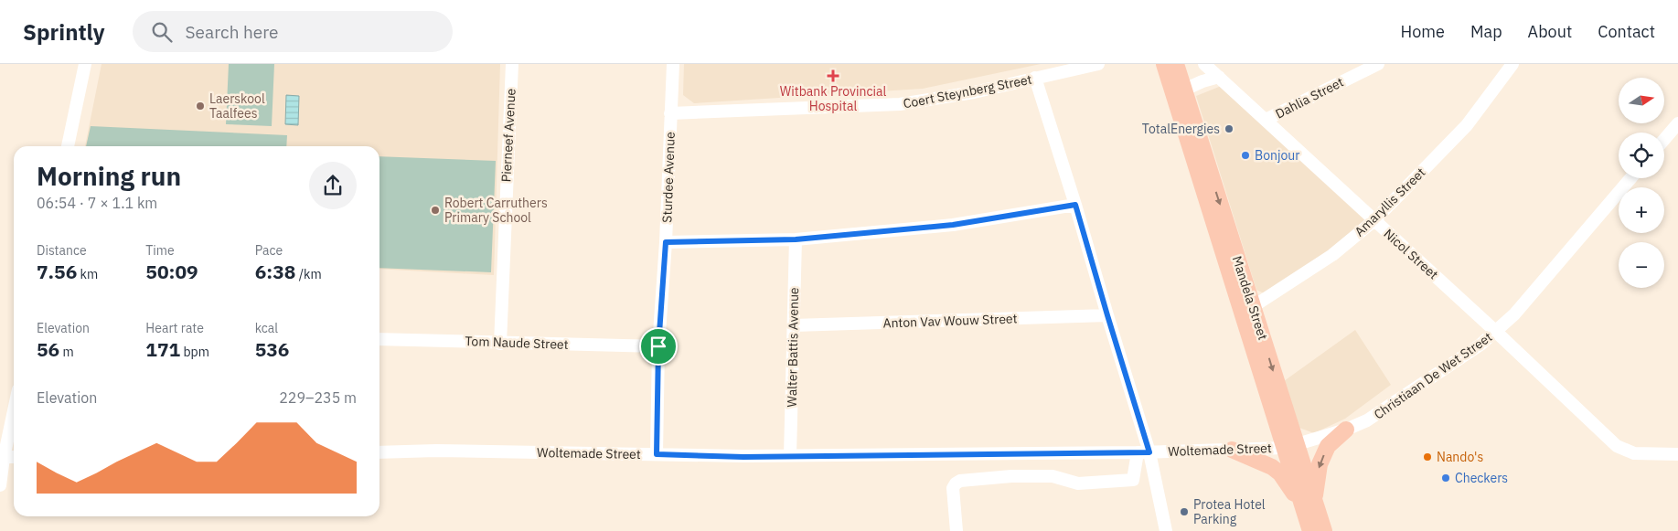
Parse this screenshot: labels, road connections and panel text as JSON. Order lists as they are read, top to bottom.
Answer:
{
  "streets": {
    "main road": ["Mandela Street"],
    "street": [
      "Coert Steynberg Street",
      "Dahlia Street",
      "Pierneef Avenue",
      "Sturdee Avenue",
      "Amaryllis Street",
      "Nicol Street",
      "Anton Vav Wouw Street",
      "Tom Naude Street",
      "Walter Battis Avenue",
      "Christiaan De Wet Street",
      "Woltemade Street"
    ]
  },
  "crossings": [
    ["Coert Steynberg Street", "Sturdee Avenue"],
    ["Dahlia Street", "Nicol Street"],
    ["Pierneef Avenue", "Tom Naude Street"],
    ["Sturdee Avenue", "Tom Naude Street"],
    ["Sturdee Avenue", "Woltemade Street"],
    ["Amaryllis Street", "Nicol Street"],
    ["Amaryllis Street", "Mandela Street"],
    ["Nicol Street", "Christiaan De Wet Street"],
    ["Mandela Street", "Christiaan De Wet Street"],
    ["Mandela Street", "Woltemade Street"],
    ["Anton Vav Wouw Street", "Walter Battis Avenue"],
    ["Walter Battis Avenue", "Woltemade Street"],
    ["Christiaan De Wet Street", "Woltemade Street"]
  ],
  "places": {
    "health": ["Witbank Provincial Hospital"],
    "other": [
      "Laerskool Taalfees",
      "TotalEnergies",
      "Bonjour",
      "Robert Carruthers Primary School",
      "Nando's",
      "Checkers",
      "Protea Hotel Parking"
    ]
  },
  "north": "right",
  "page": {
    "header": "Sprintly",
    "search": "Search here",
    "nav": [
      "Home",
      "Map",
      "About",
      "Contact"
    ],
    "map_buttons": ["+", "−"],
    "heading": ["Morning run", "06:54 · 7 × 1.1 km"],
    "stats": [
      ["Distance", "7.56 km"],
      ["Time", "50:09"],
      ["Pace", "6:38 /km"],
      ["Elevation", "56 m"],
      ["Heart rate", "171 bpm"],
      ["kcal", "536"]
    ],
    "chart": ["Elevation", "229–235 m"]
  }
}
